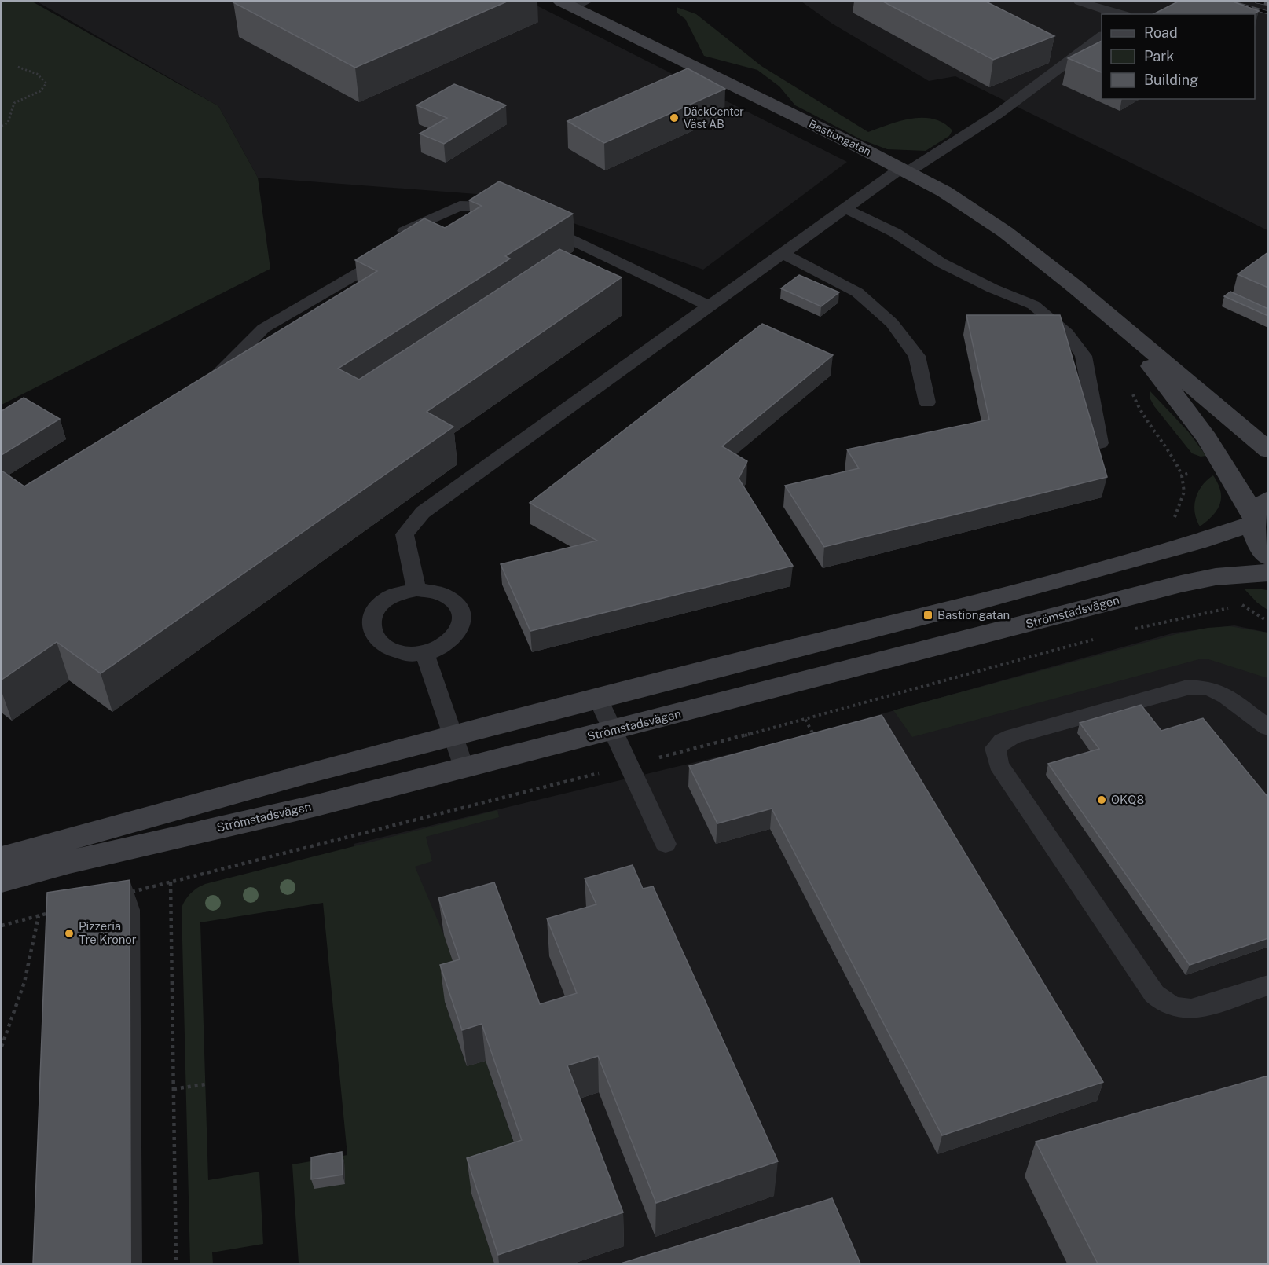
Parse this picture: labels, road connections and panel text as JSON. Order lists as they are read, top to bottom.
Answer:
{
  "streets": {
    "main road": ["Bastiongatan", "Strömstadsvägen"]
  },
  "places": {
    "other": ["DäckCenter Väst AB", "OKQ8", "Pizzeria Tre Kronor"],
    "transit": ["Bastiongatan"]
  },
  "legend": ["Road", "Park", "Building"]
}
